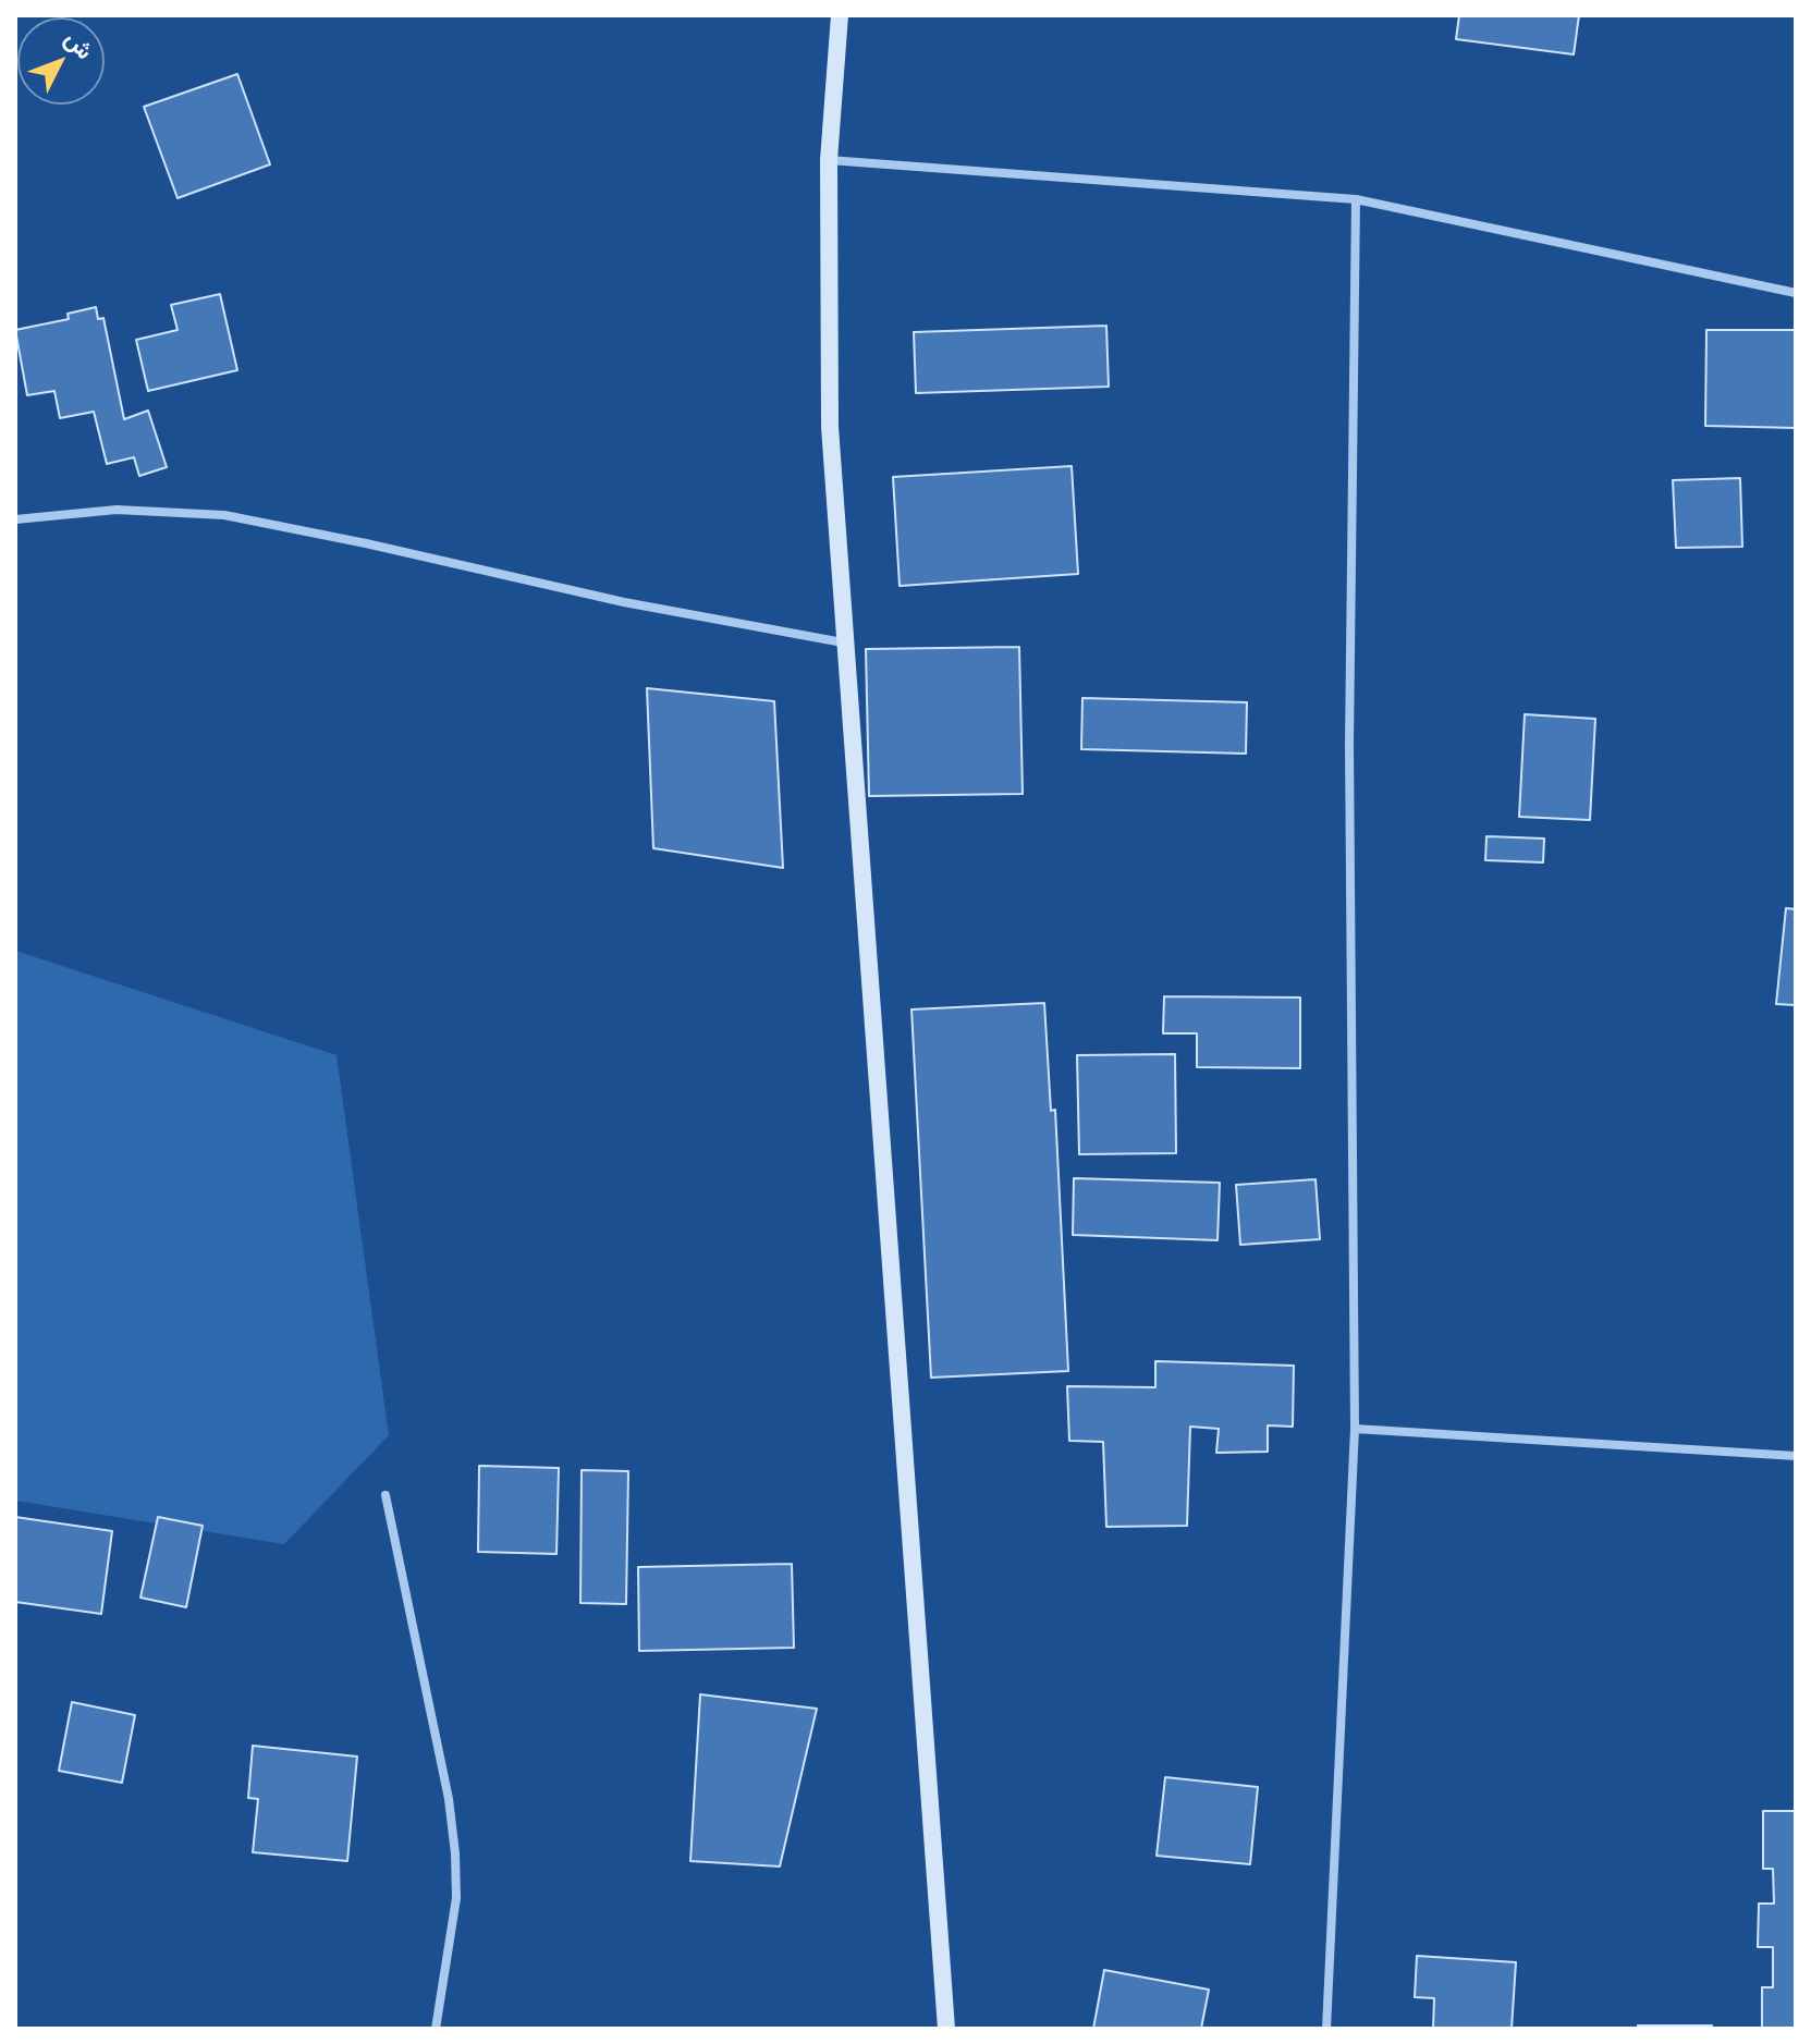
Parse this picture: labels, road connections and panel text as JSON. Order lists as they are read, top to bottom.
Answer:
{
  "north": "top right"
}
